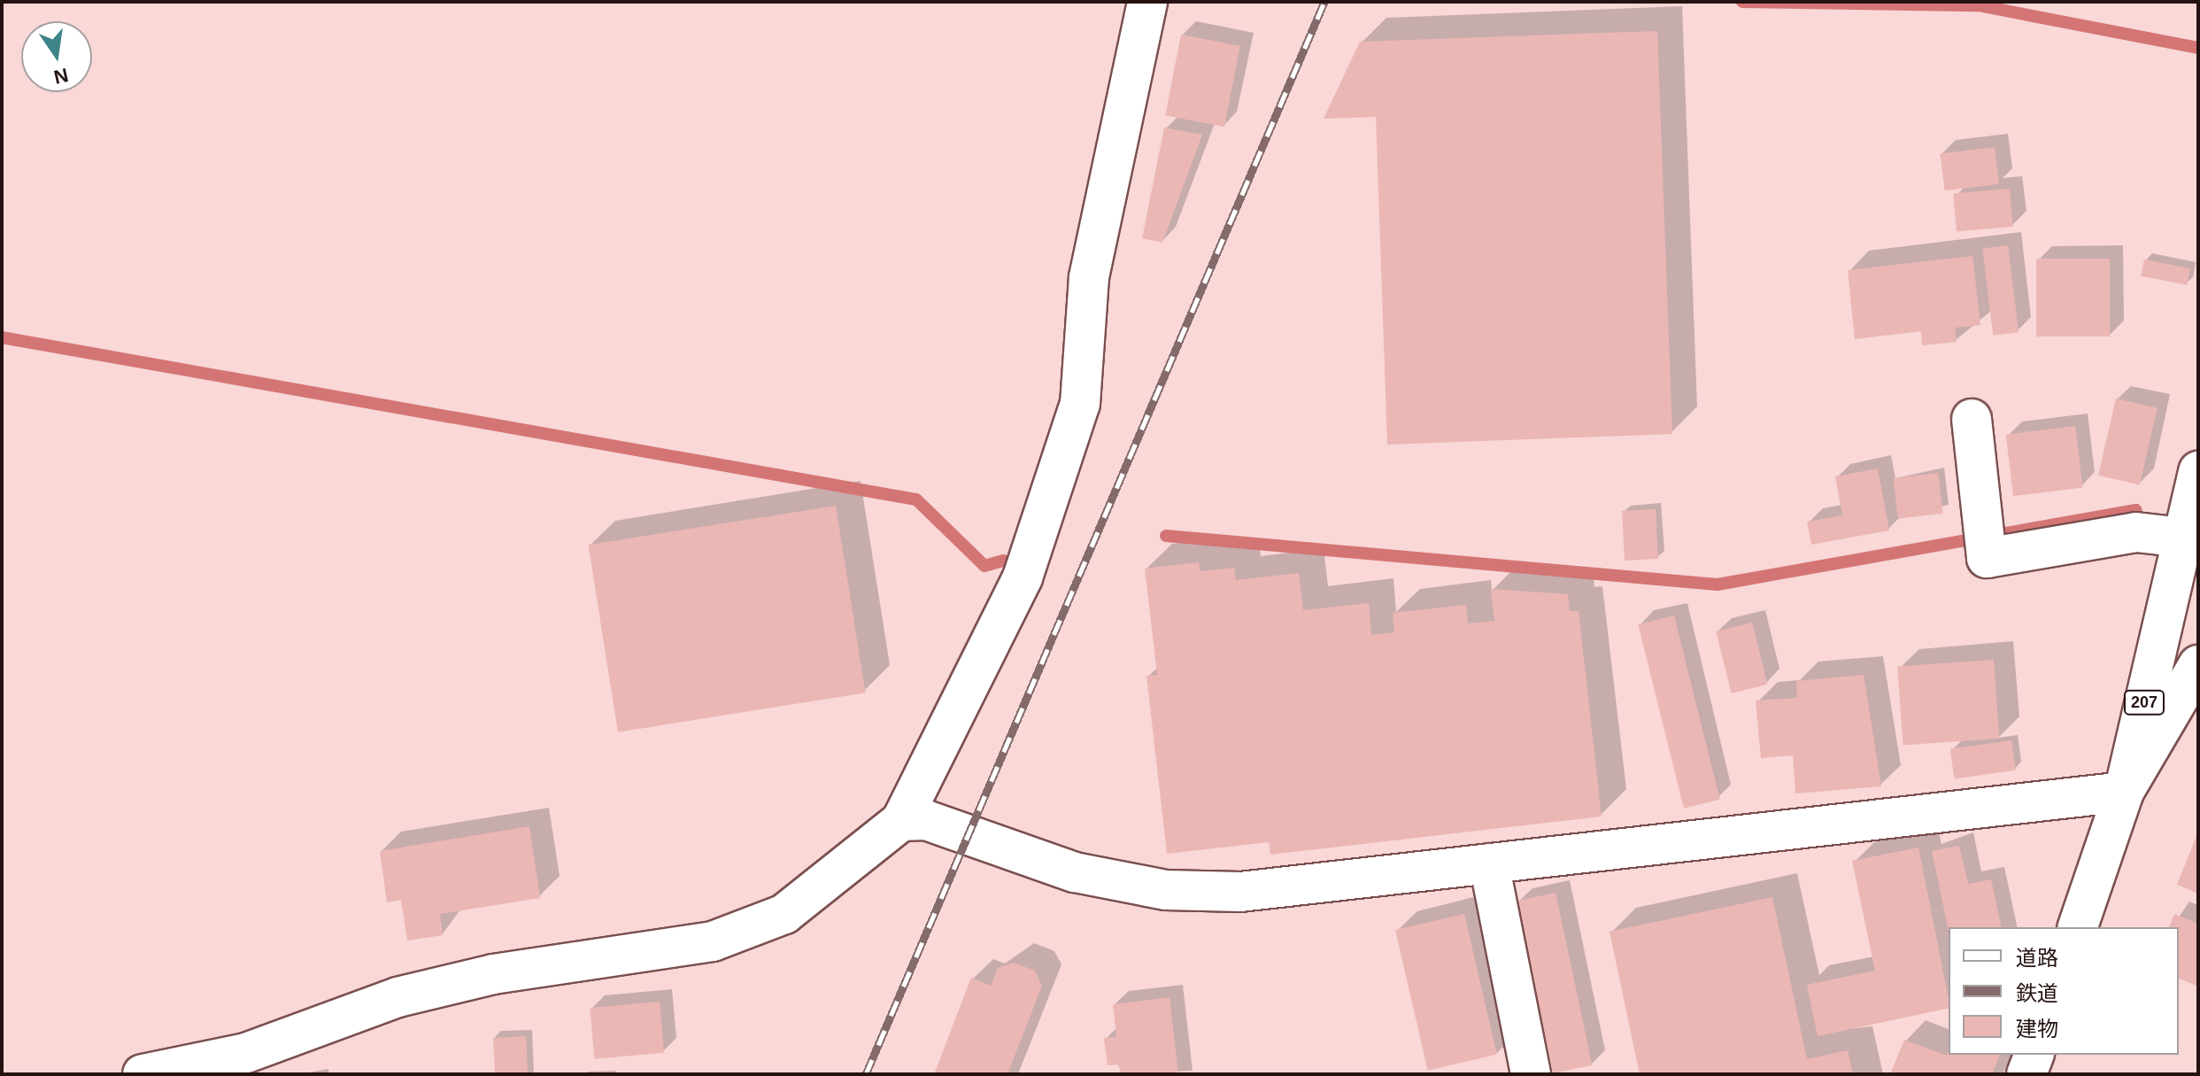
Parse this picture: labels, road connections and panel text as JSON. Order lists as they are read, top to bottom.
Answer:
{
  "streets": {
    "main road": ["207"]
  },
  "legend": ["道路", "鉄道", "建物"],
  "north": "bottom"
}
